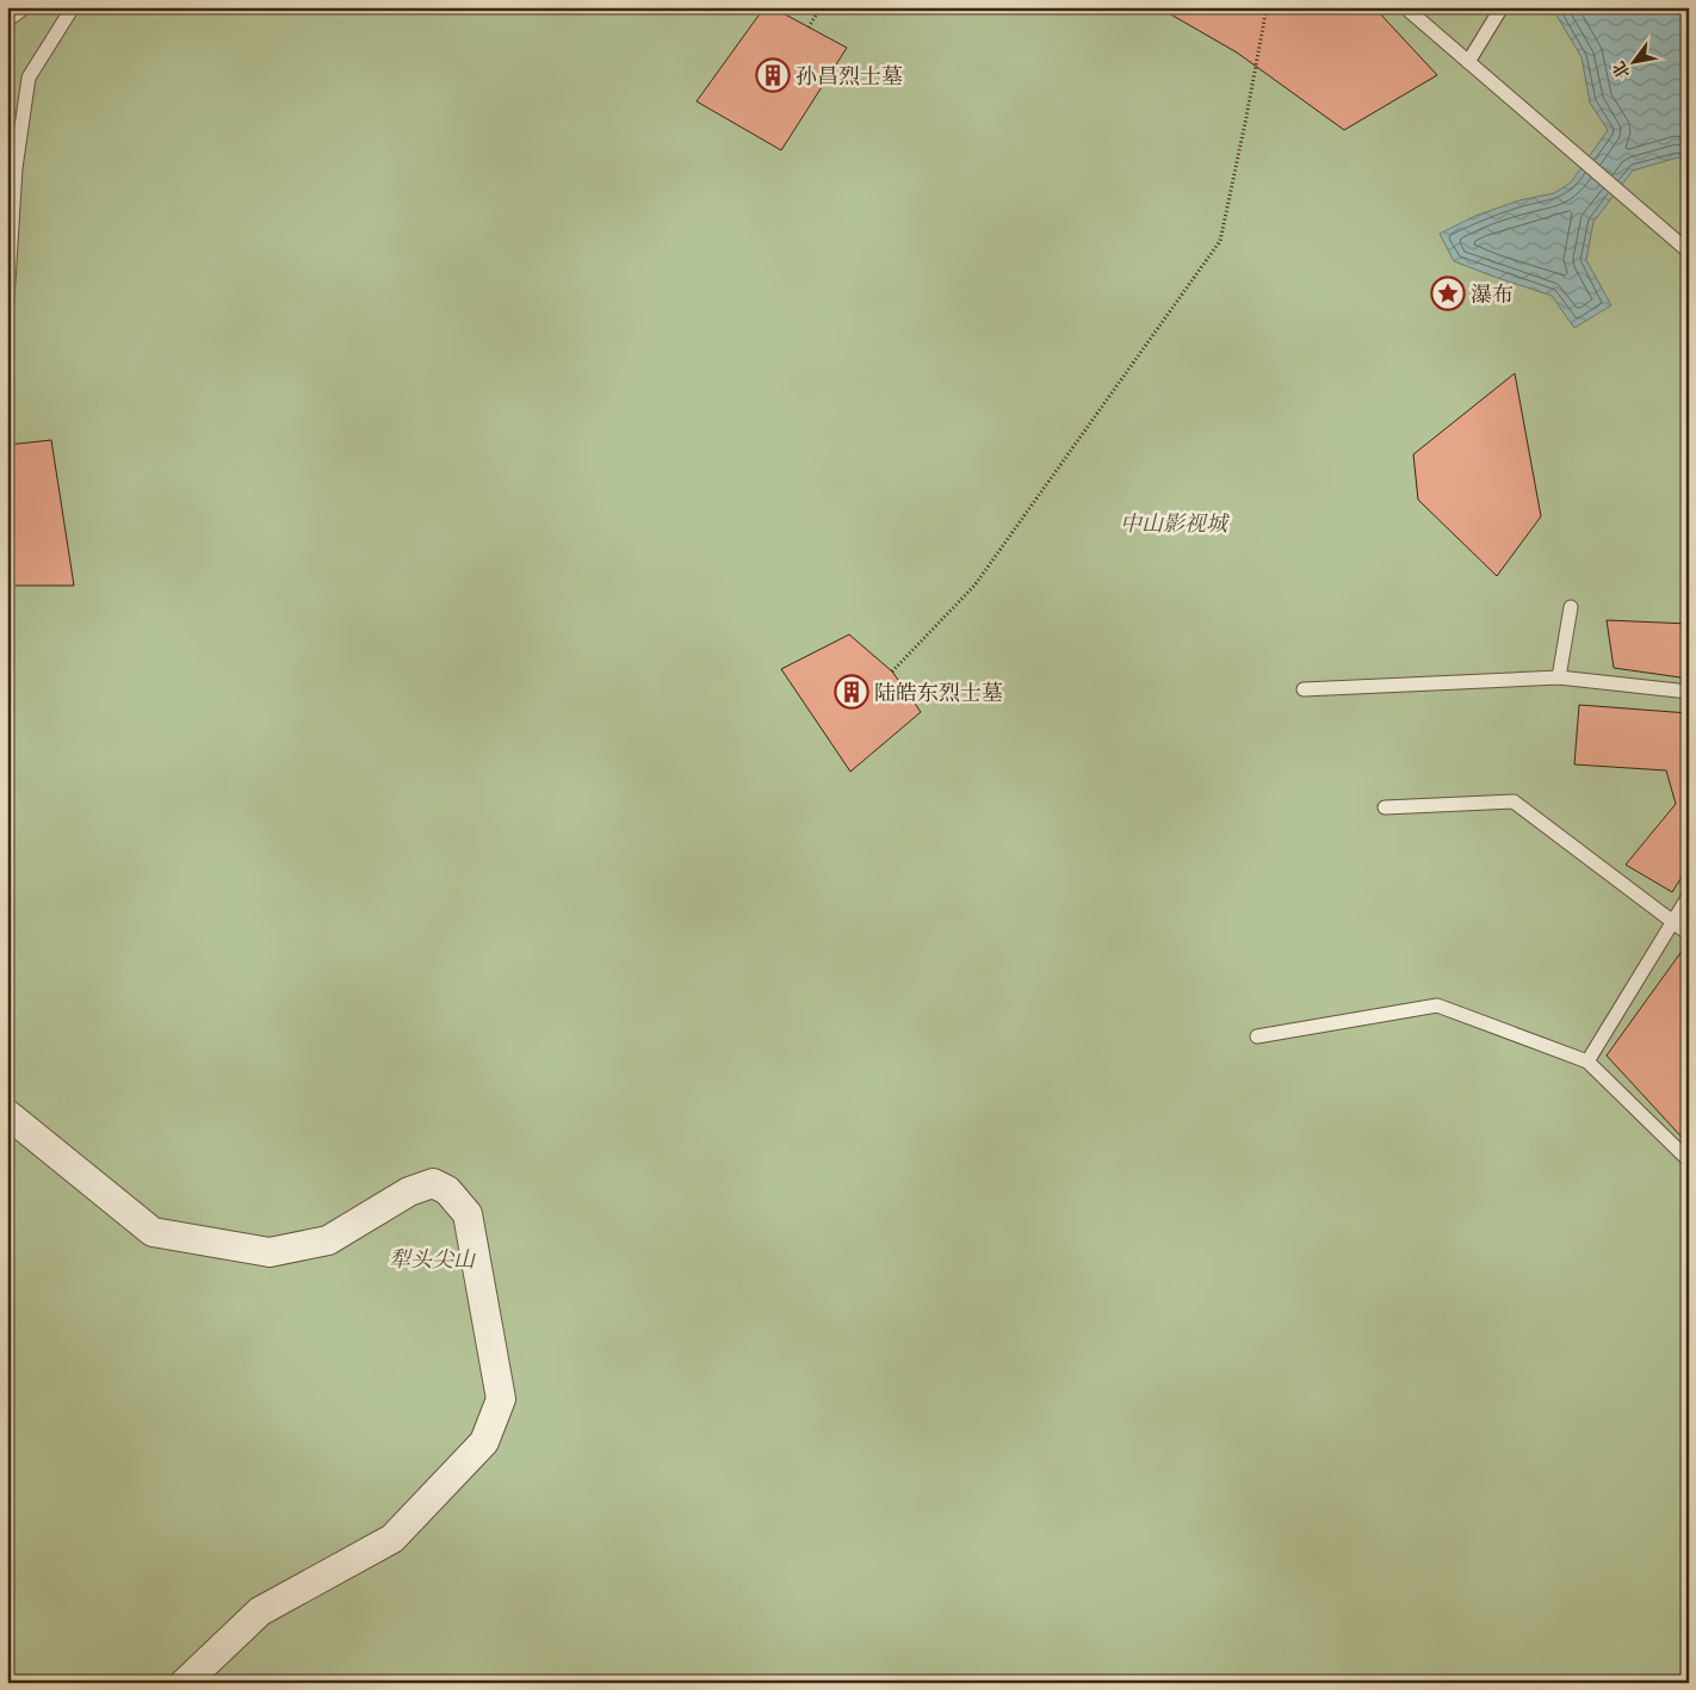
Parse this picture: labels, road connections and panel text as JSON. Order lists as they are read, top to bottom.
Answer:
{
  "parks": ["中山影视城", "犁头尖山"],
  "places": {
    "building": ["孙昌烈士墓", "陆皓东烈士墓"],
    "place": ["瀑布"]
  },
  "north": "bottom left"
}
